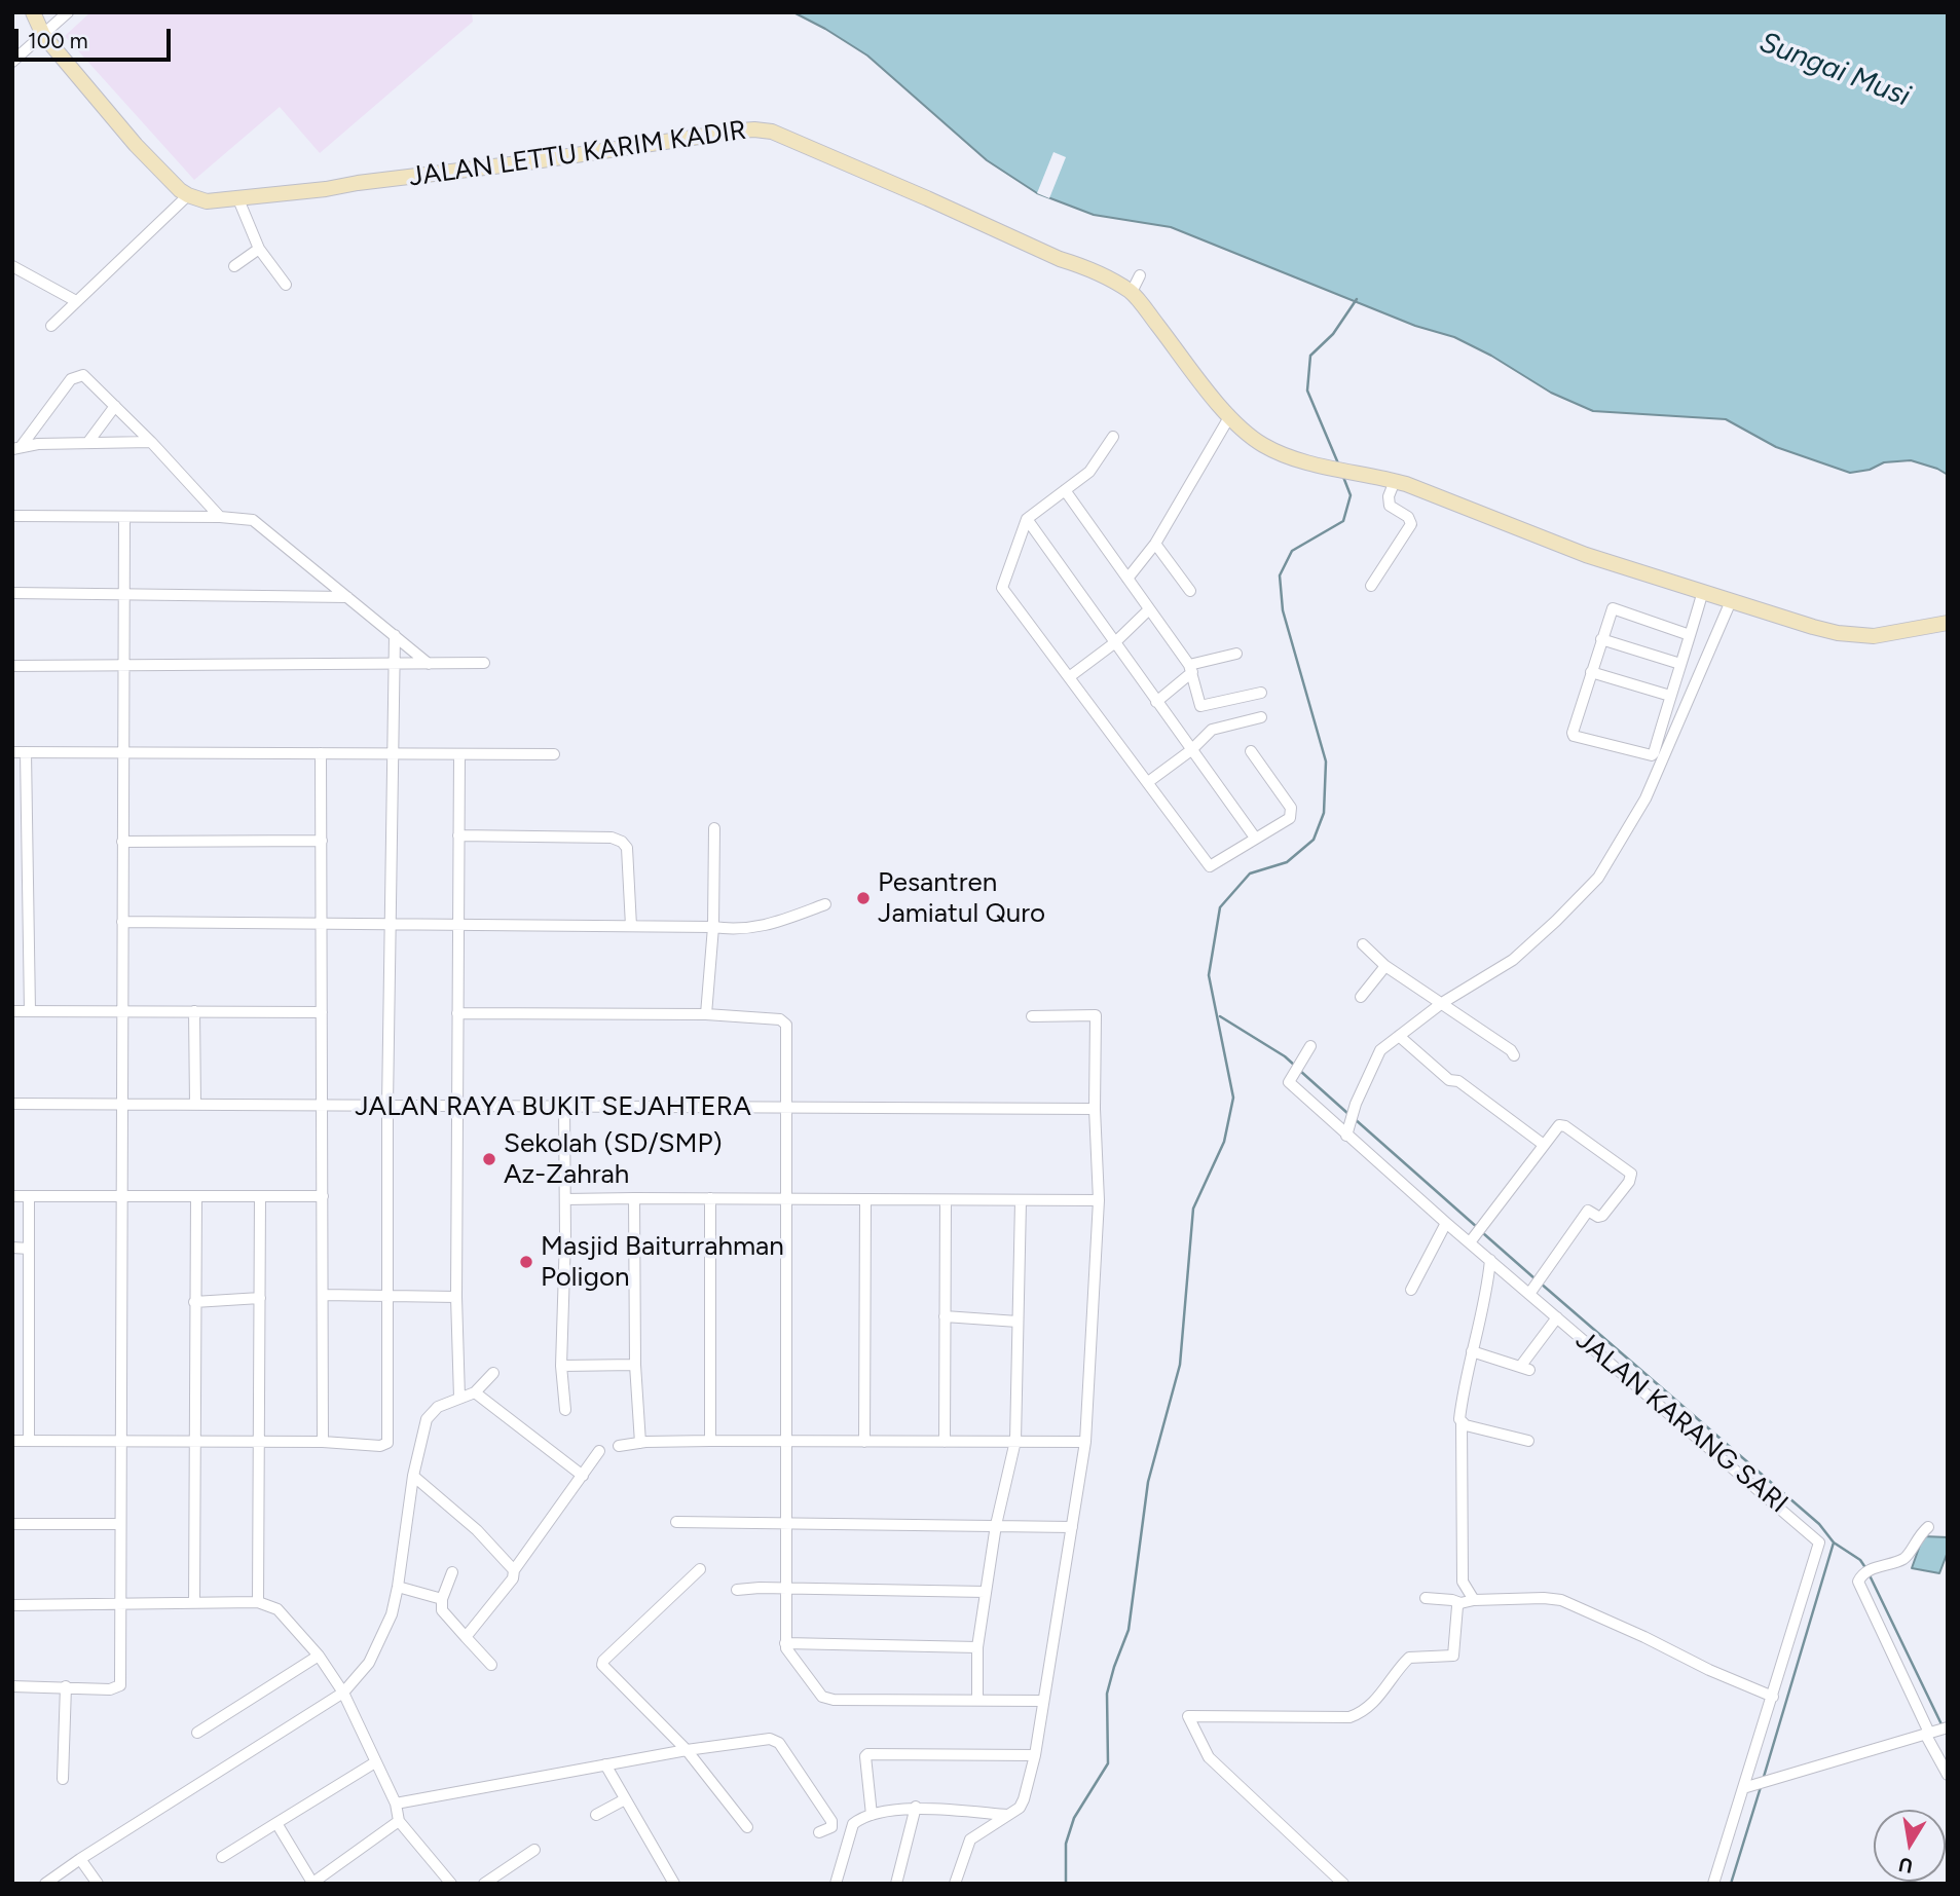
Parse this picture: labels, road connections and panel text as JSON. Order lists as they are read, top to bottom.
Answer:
{
  "streets": {
    "street": ["JALAN LETTU KARIM KADIR", "JALAN RAYA BUKIT SEJAHTERA", "JALAN KARANG SARI"]
  },
  "water": ["Sungai Musi"],
  "places": ["Pesantren Jamiatul Quro", "Sekolah (SD/SMP) Az-Zahrah", "Masjid Baiturrahman Poligon"],
  "scale_bar": "100 m",
  "north": "bottom"
}
